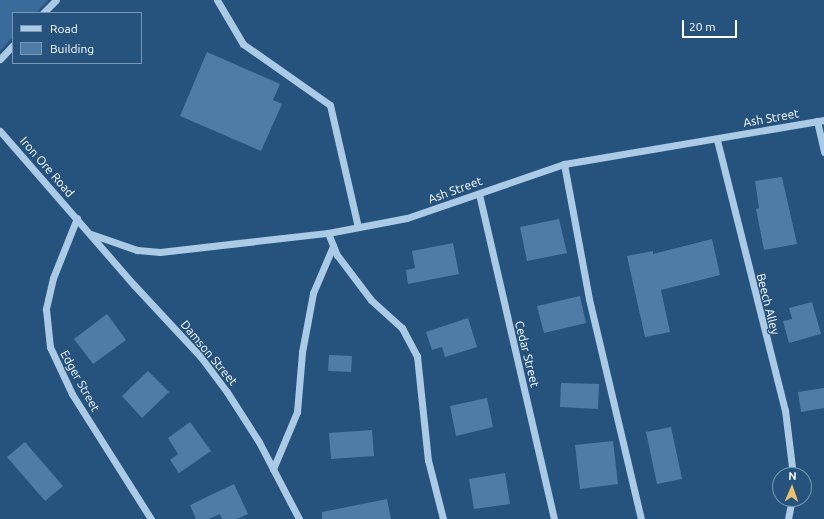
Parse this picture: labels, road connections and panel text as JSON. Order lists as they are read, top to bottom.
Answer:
{
  "streets": {
    "street": [
      "Ash Street",
      "Iron Ore Road",
      "Beech Alley",
      "Damson Street",
      "Cedar Street",
      "Edger Street"
    ]
  },
  "crossings": [
    ["Ash Street", "Beech Alley"],
    ["Ash Street", "Damson Street"],
    ["Ash Street", "Cedar Street"],
    ["Iron Ore Road", "Damson Street"],
    ["Iron Ore Road", "Edger Street"],
    ["Damson Street", "Edger Street"]
  ],
  "legend": ["Road", "Building"],
  "scale_bar": "20 m",
  "north": "top"
}
